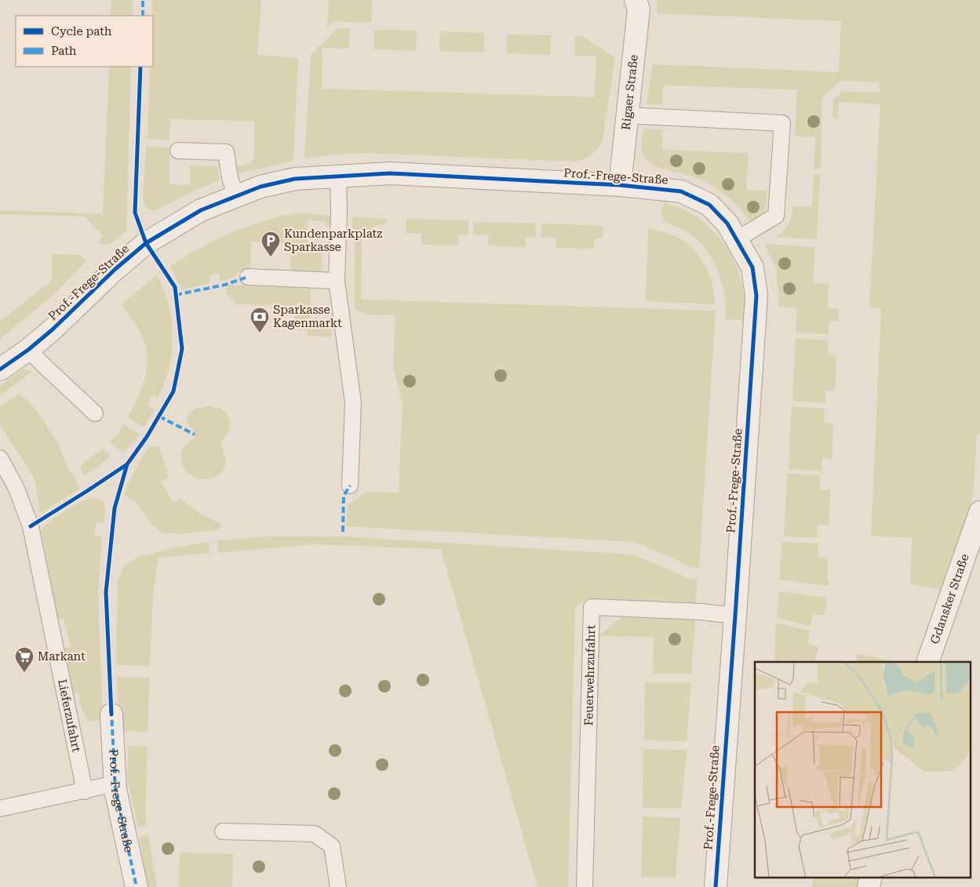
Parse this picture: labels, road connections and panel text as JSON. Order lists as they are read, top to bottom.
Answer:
{
  "streets": {
    "street": ["Rigaer Straße", "Prof.-Frege-Straße", "Gdansker Straße"],
    "lane": ["Feuerwehrzufahrt", "Lieferzufahrt"]
  },
  "crossings": [
    ["Rigaer Straße", "Prof.-Frege-Straße"],
    ["Prof.-Frege-Straße", "Feuerwehrzufahrt"]
  ],
  "places": {
    "parking": ["Kundenparkplatz Sparkasse"],
    "bank": ["Sparkasse Kagenmarkt"],
    "supermarket": ["Markant"]
  },
  "legend": ["Cycle path", "Path"]
}
